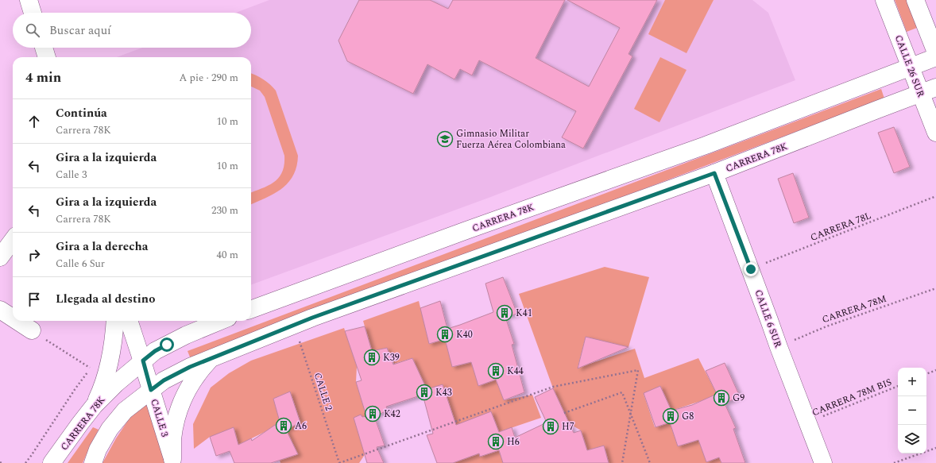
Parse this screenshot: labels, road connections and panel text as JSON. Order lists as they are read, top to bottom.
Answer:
{
  "streets": {
    "main road": [
      "CALLE 26 SUR",
      "CARRERA 78K",
      "CALLE 6 SUR",
      "CALLE 3"
    ],
    "path": [
      "CARRERA 78L",
      "CARRERA 78M",
      "CALLE 2",
      "CARRERA 78M BIS"
    ]
  },
  "crossings": [
    ["CALLE 26 SUR", "CARRERA 78K"],
    ["CARRERA 78K", "CALLE 6 SUR"],
    ["CARRERA 78K", "CALLE 2"],
    ["CARRERA 78K", "CALLE 3"],
    ["CARRERA 78L", "CALLE 6 SUR"],
    ["CARRERA 78M", "CALLE 6 SUR"],
    ["CALLE 6 SUR", "CARRERA 78M BIS"]
  ],
  "places": {
    "school or university": ["Gimnasio Militar Fuerza Aérea Colombiana"],
    "building": [
      "K41",
      "K40",
      "K39",
      "K44",
      "K43",
      "G9",
      "K42",
      "G8",
      "A6",
      "H7",
      "H6"
    ]
  },
  "page": {
    "search": "Buscar aquí",
    "heading": ["4 min", "A pie · 290 m"],
    "list": [
      ["Continúa", "Carrera 78K", "10 m"],
      ["Gira a la izquierda", "Calle 3", "10 m"],
      ["Gira a la izquierda", "Carrera 78K", "230 m"],
      ["Gira a la derecha", "Calle 6 Sur", "40 m"],
      "Llegada al destino"
    ],
    "map_buttons": ["+", "−"]
  }
}
